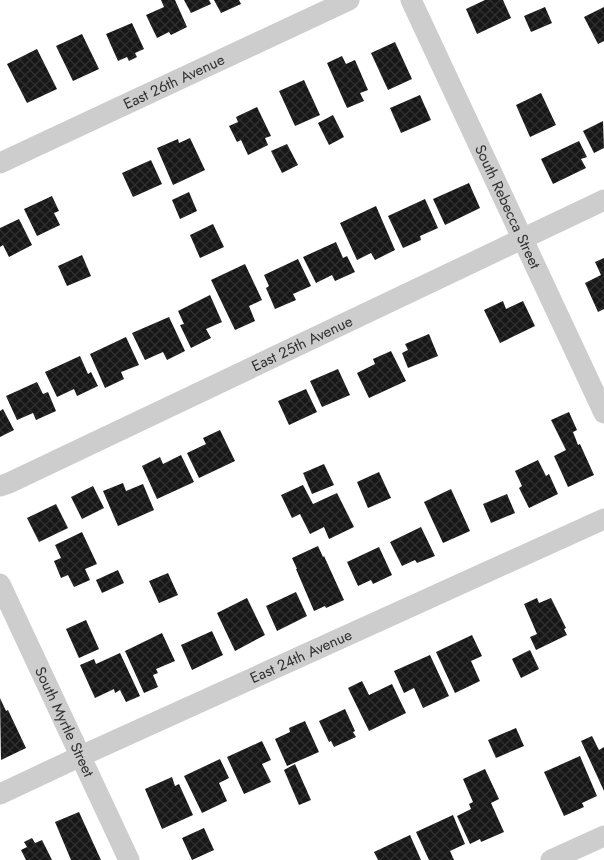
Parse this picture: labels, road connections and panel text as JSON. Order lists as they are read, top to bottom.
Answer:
{
  "streets": {
    "street": [
      "East 26th Avenue",
      "South Rebecca Street",
      "East 25th Avenue",
      "East 24th Avenue",
      "South Myrtle Street"
    ]
  },
  "crossings": [
    ["South Rebecca Street", "East 25th Avenue"],
    ["East 24th Avenue", "South Myrtle Street"]
  ]
}
